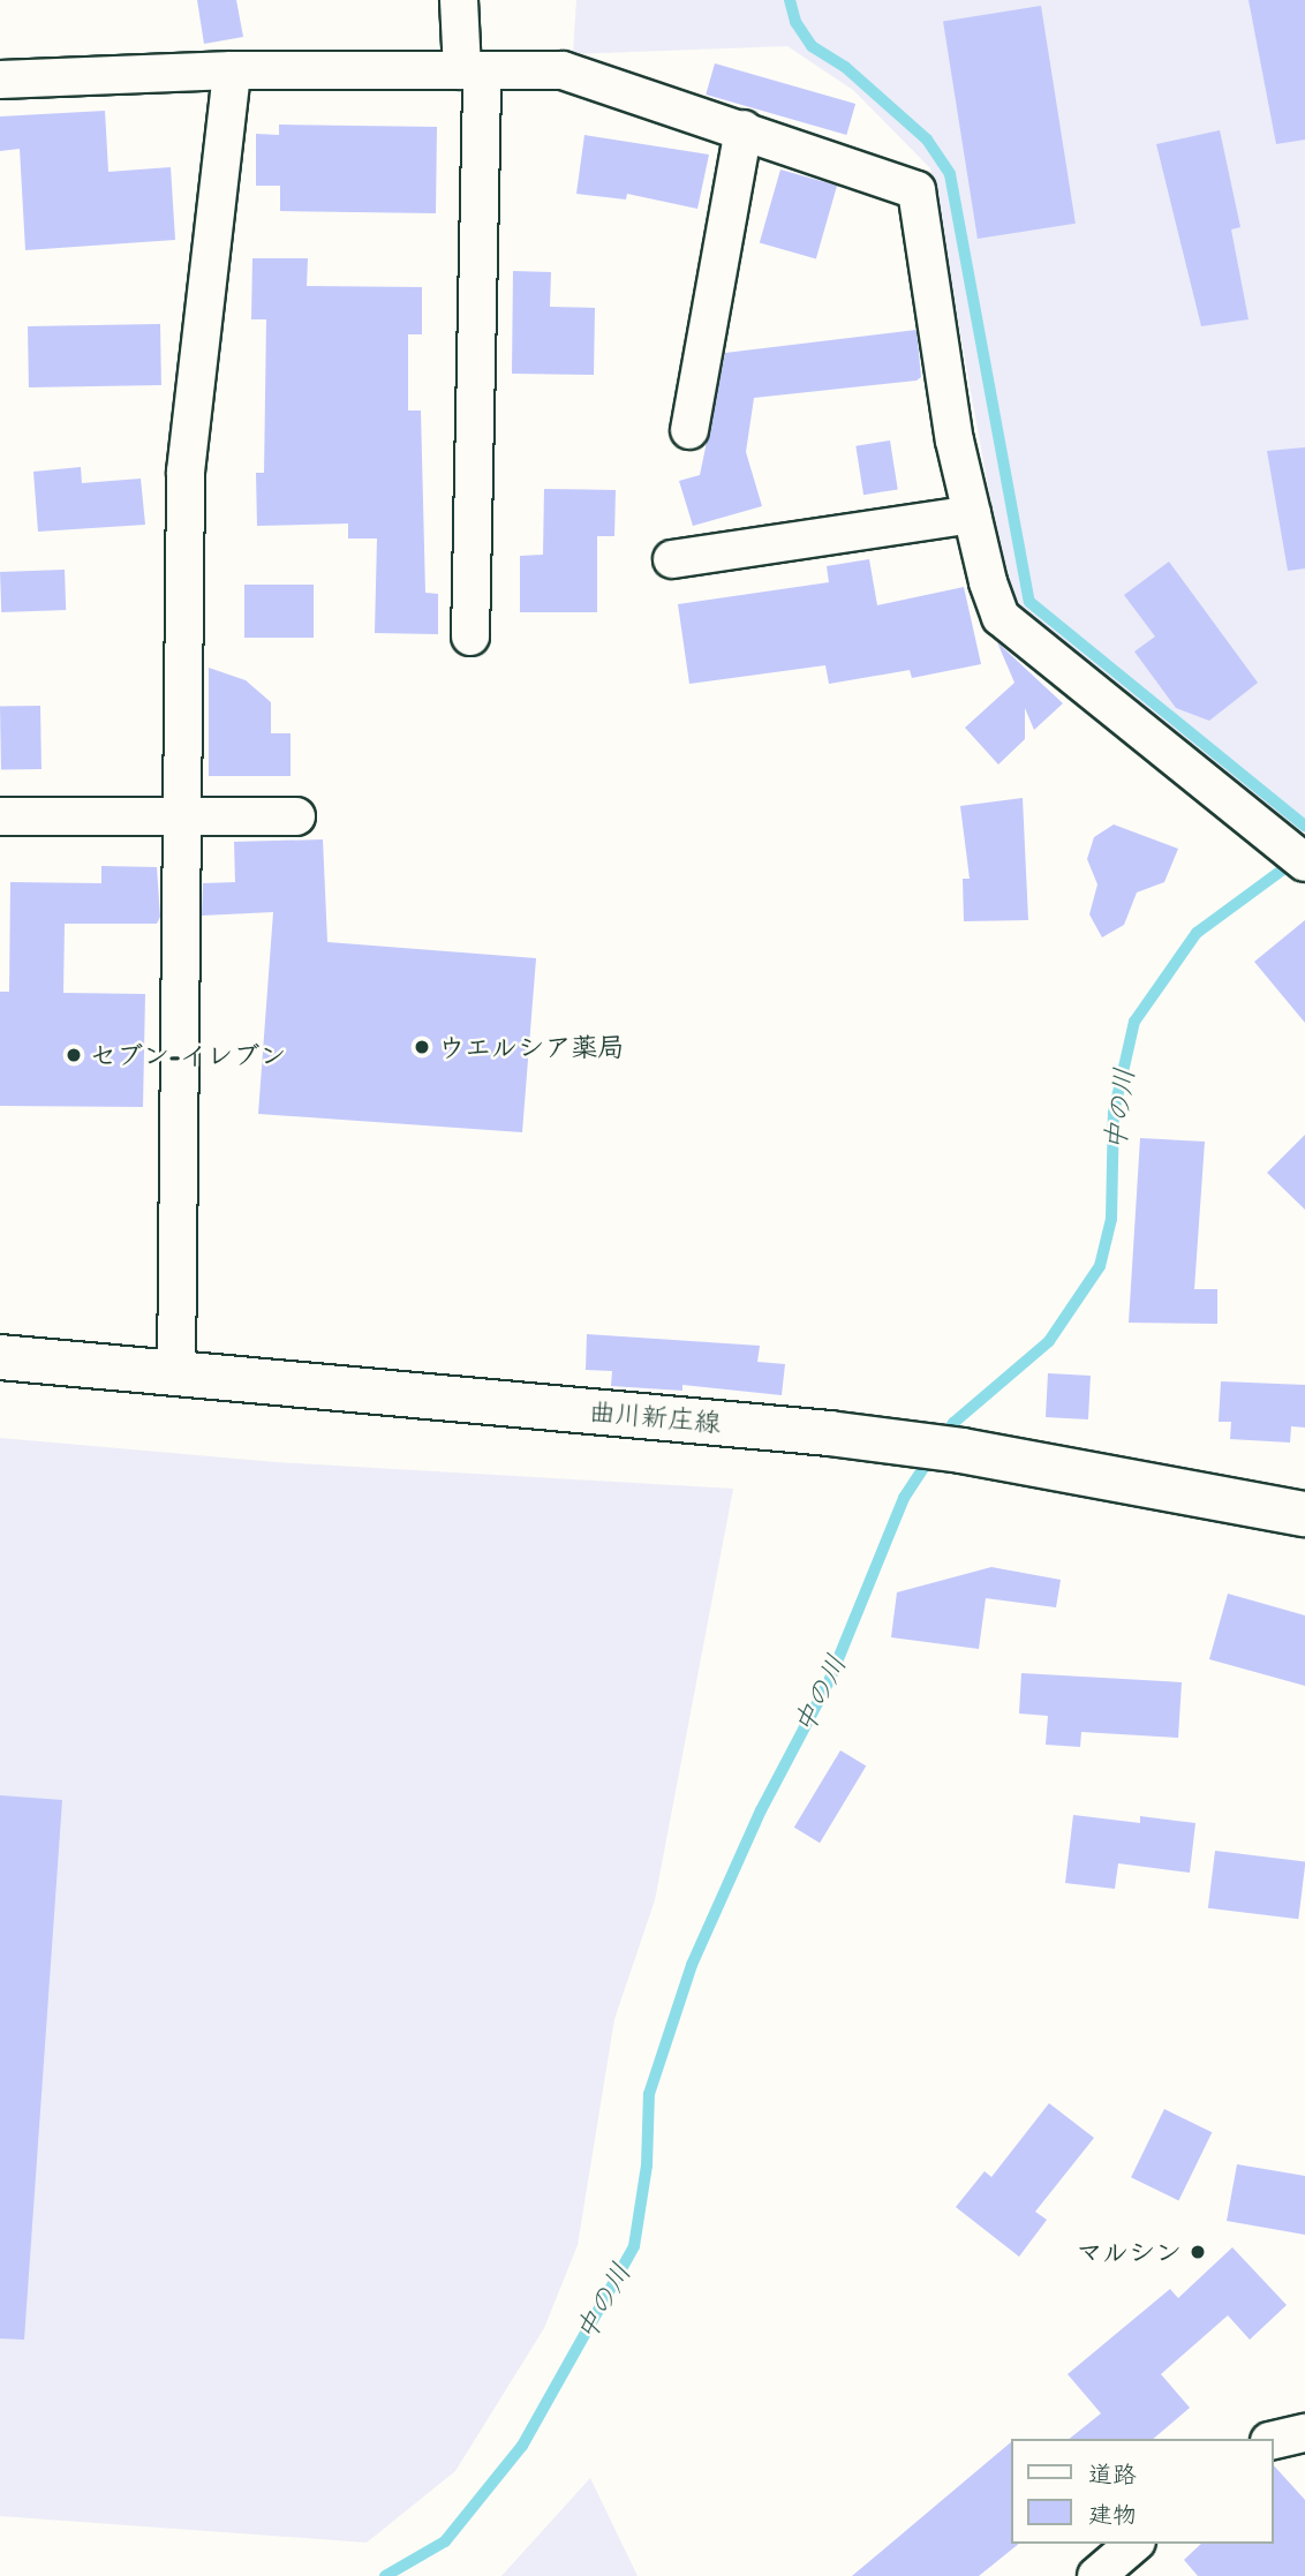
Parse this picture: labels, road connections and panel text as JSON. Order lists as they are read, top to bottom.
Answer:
{
  "streets": {
    "main road": ["曲川新庄線"]
  },
  "water": ["中の川"],
  "places": ["ウエルシア薬局", "セブン-イレブン", "マルシン"],
  "legend": ["道路", "建物"]
}
